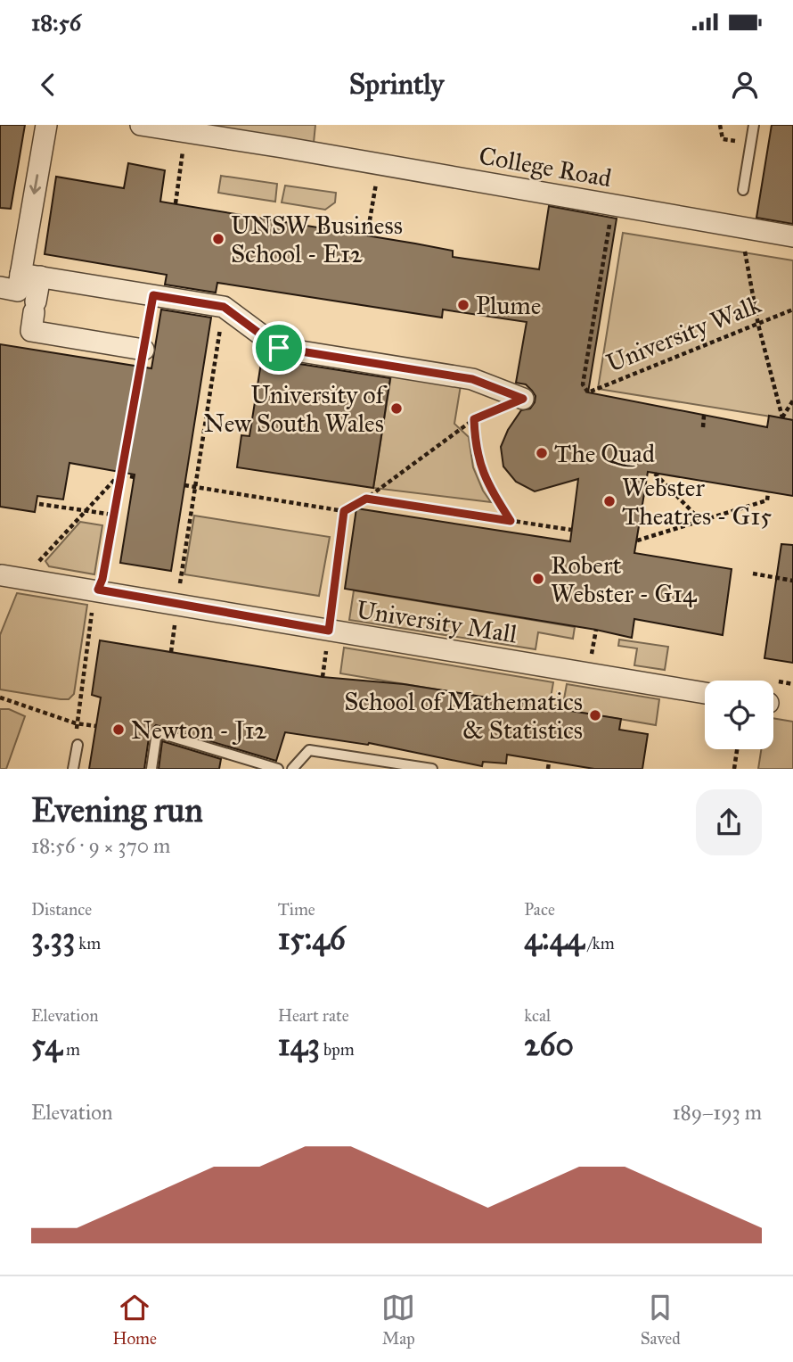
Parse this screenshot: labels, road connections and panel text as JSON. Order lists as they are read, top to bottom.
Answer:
{
  "streets": {
    "street": ["College Road", "University Mall"],
    "path": ["University Walk"]
  },
  "crossings": [
    ["College Road", "University Walk"]
  ],
  "places": [
    "UNSW Business School - E12",
    "Plume",
    "University of New South Wales",
    "The Quad",
    "Webster Theatres - G15",
    "Robert Webster - G14",
    "School of Mathematics & Statistics",
    "Newton - J12"
  ],
  "page": {
    "status": "18:56",
    "header": "Sprintly",
    "heading": ["Evening run", "18:56 · 9 × 370 m"],
    "stats": [
      ["Distance", "3.33 km"],
      ["Time", "15:46"],
      ["Pace", "4:44 /km"],
      ["Elevation", "54 m"],
      ["Heart rate", "143 bpm"],
      ["kcal", "260"]
    ],
    "chart": ["Elevation", "189–193 m"],
    "tabs": ["Home", "Map", "Saved"]
  }
}
